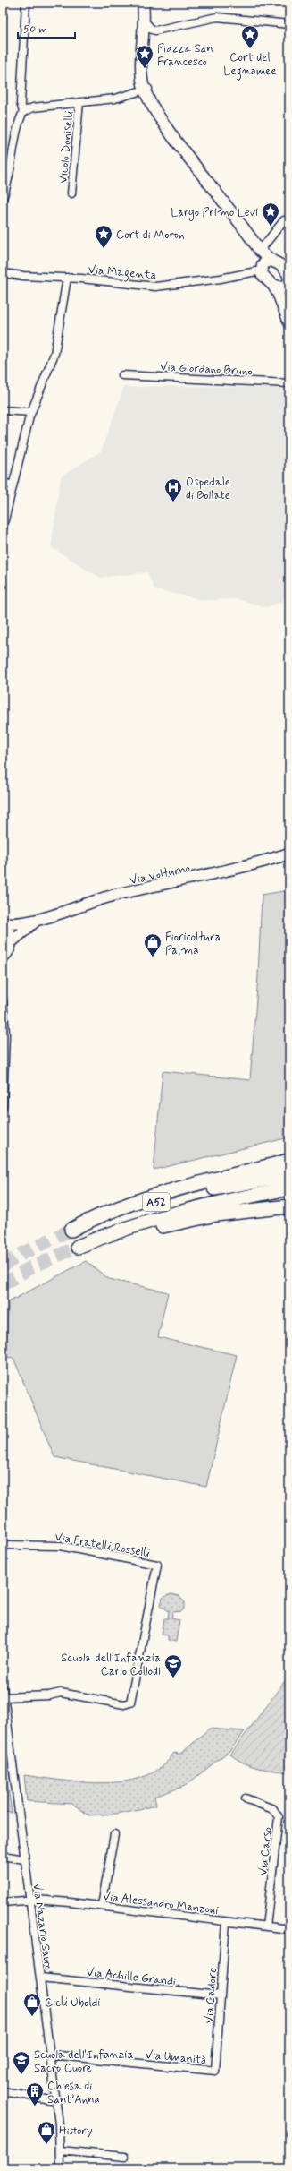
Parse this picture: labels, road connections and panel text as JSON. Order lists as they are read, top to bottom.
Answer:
{
  "streets": {
    "highway": ["A52"],
    "street": [
      "Vicolo Doniselli",
      "Via Magenta",
      "Via Giordano Bruno",
      "Via Volturno",
      "Via Fratelli Rosselli",
      "Via Carso",
      "Via Alessandro Manzoni",
      "Via Nazario Sauro",
      "Via Achille Grandi",
      "Via Cadore",
      "Via Umanità"
    ]
  },
  "crossings": [
    ["Via Fratelli Rosselli", "Via Nazario Sauro"],
    ["Via Carso", "Via Alessandro Manzoni"],
    ["Via Alessandro Manzoni", "Via Nazario Sauro"],
    ["Via Alessandro Manzoni", "Via Cadore"],
    ["Via Nazario Sauro", "Via Achille Grandi"],
    ["Via Nazario Sauro", "Via Umanità"],
    ["Via Achille Grandi", "Via Cadore"],
    ["Via Cadore", "Via Umanità"]
  ],
  "places": {
    "place": [
      "Cort del Legnamee",
      "Piazza San Francesco",
      "Largo Primo Levi",
      "Cort di Moron"
    ],
    "hospital": ["Ospedale di Bollate"],
    "shop": ["Fioricoltura Palma", "Cicli Uboldi", "History"],
    "school or university": ["Scuola dell’Infanzia Carlo Collodi", "Scuola dell'Infanzia Sacro Cuore"],
    "building": ["Chiesa di Sant’Anna"]
  },
  "scale_bar": "50 m"
}
